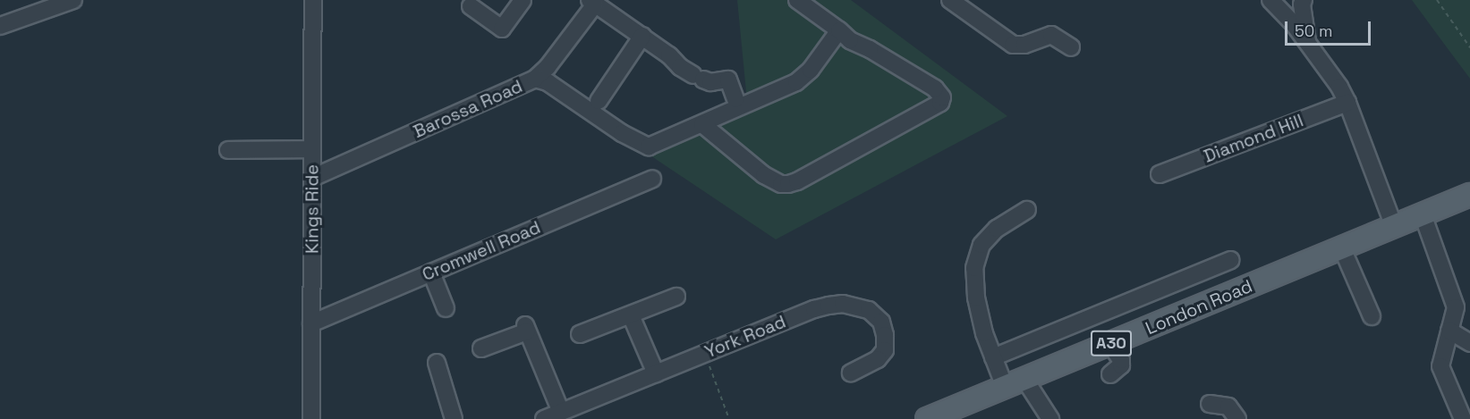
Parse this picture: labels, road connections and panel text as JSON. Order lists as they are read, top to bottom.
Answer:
{
  "streets": {
    "main road": ["London Road", "A30"],
    "street": [
      "Barossa Road",
      "Diamond Hill",
      "Kings Ride",
      "Cromwell Road",
      "York Road"
    ]
  },
  "crossings": [
    ["Barossa Road", "Kings Ride"],
    ["Kings Ride", "Cromwell Road"]
  ],
  "scale_bar": "50 m"
}
